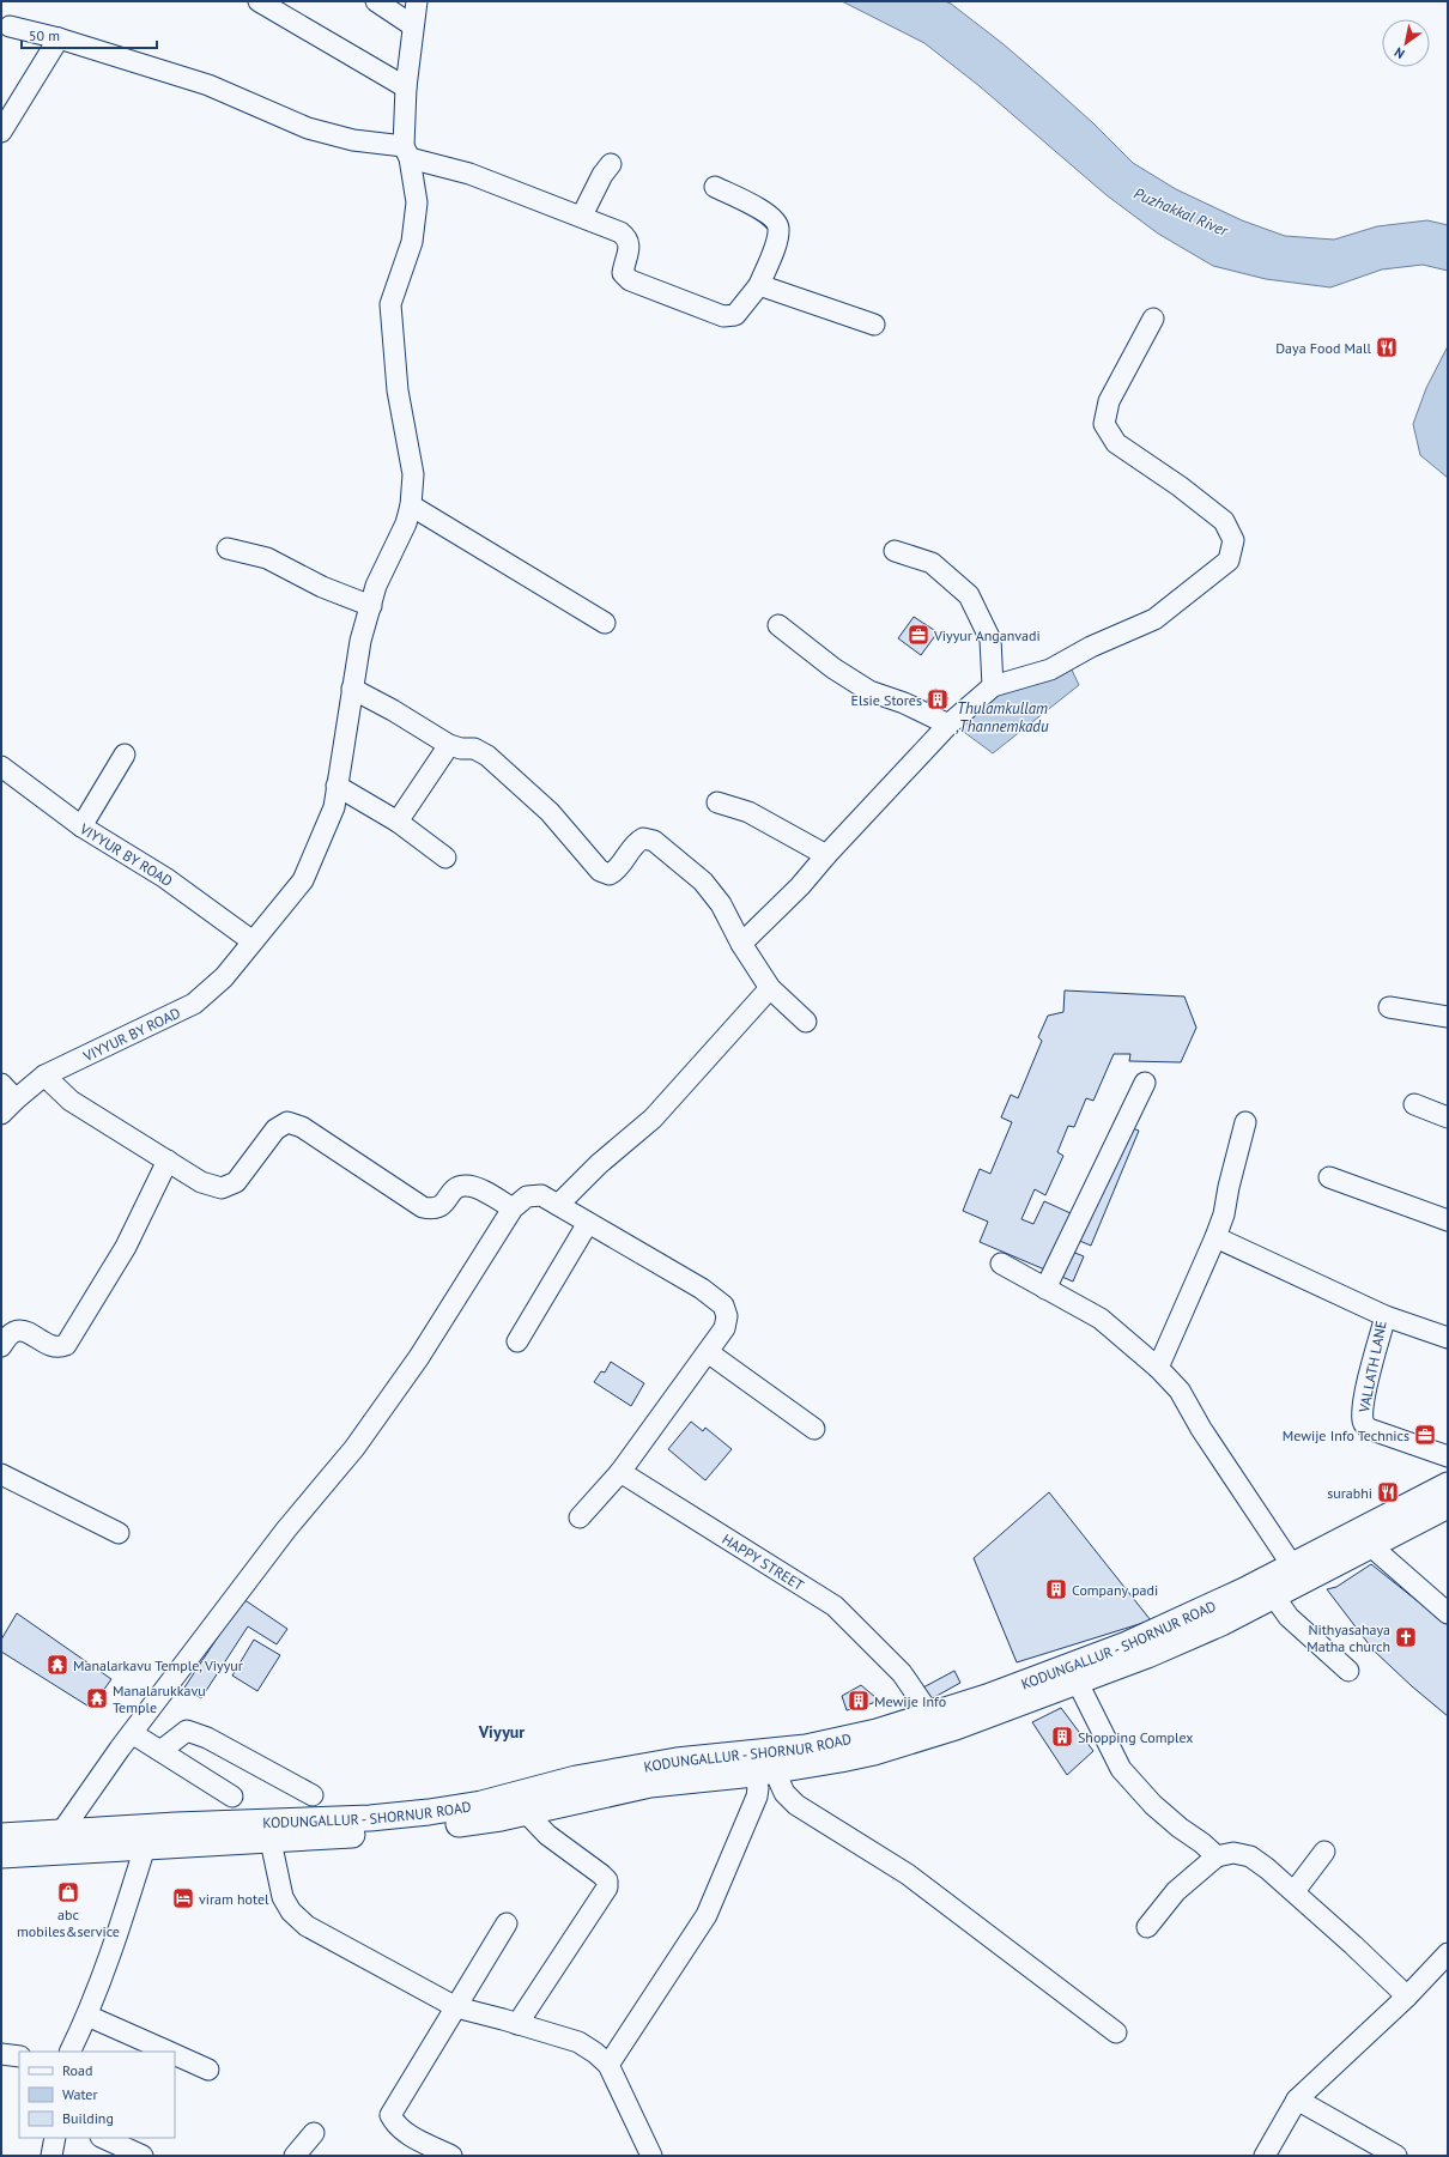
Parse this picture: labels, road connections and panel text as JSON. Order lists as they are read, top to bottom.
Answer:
{
  "streets": {
    "main road": ["KODUNGALLUR - SHORNUR ROAD"],
    "street": ["VIYYUR BY ROAD", "VALLATH LANE", "HAPPY STREET"]
  },
  "crossings": [
    ["HAPPY STREET", "KODUNGALLUR - SHORNUR ROAD"]
  ],
  "districts": ["Viyyur"],
  "water": ["Puzhakkal River", "Thulamkullam ,Thannemkadu"],
  "places": {
    "restaurant": ["Daya Food Mall", "surabhi"],
    "office": ["Viyyur Anganvadi", "Mewije Info Technics"],
    "building": [
      "Elsie Stores",
      "Company padi",
      "Mewije Info",
      "Shopping Complex"
    ],
    "church": ["Nithyasahaya Matha church"],
    "temple": ["Manalarkavu Temple, Viyyur", "Manalarukkavu Temple"],
    "shop": ["abc mobiles&service"],
    "hotel": ["viram hotel"]
  },
  "legend": ["Road", "Water", "Building"],
  "scale_bar": "50 m",
  "north": "bottom left"
}
